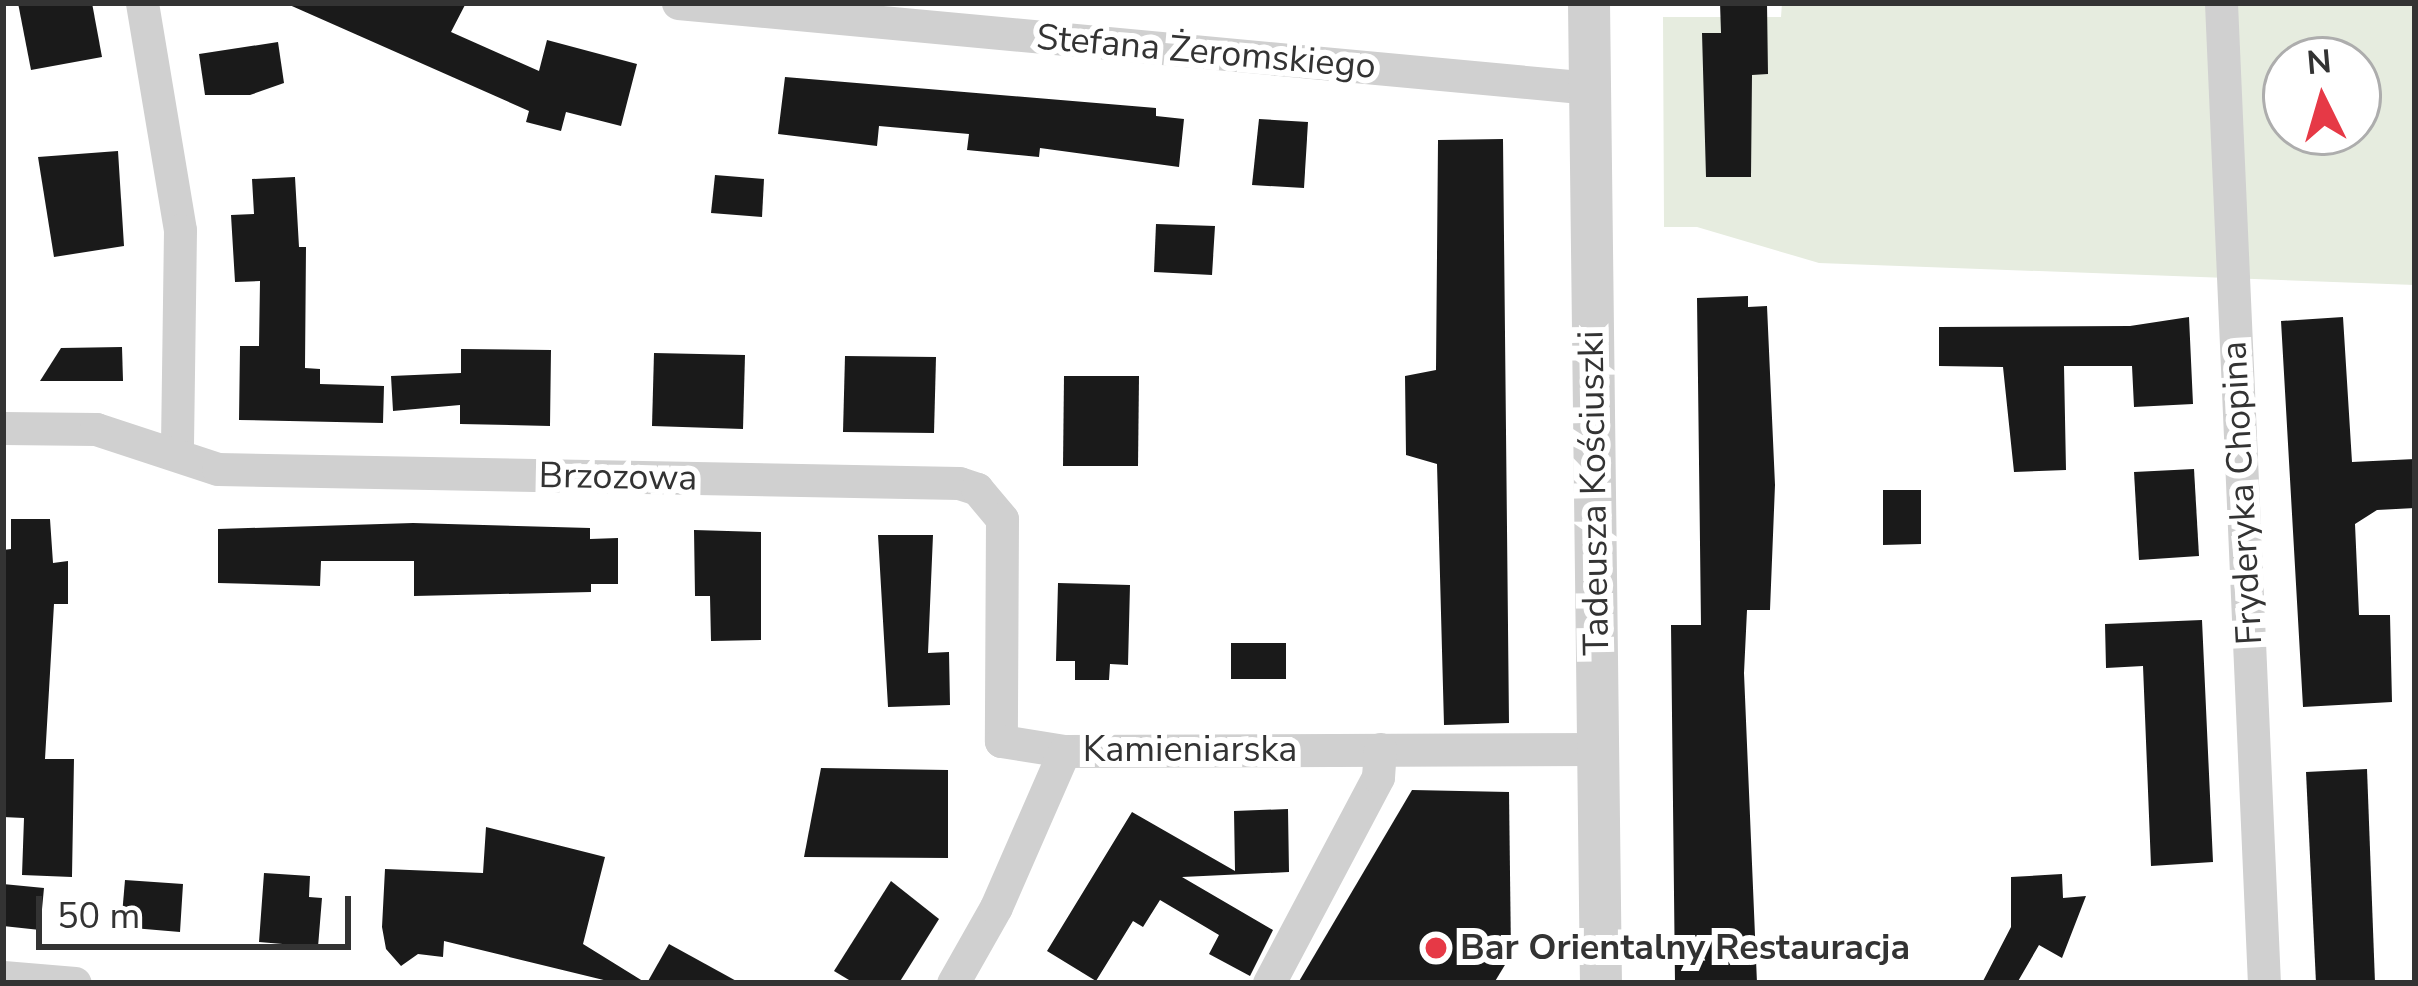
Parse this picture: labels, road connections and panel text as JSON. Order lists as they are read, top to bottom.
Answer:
{
  "streets": {
    "street": [
      "Stefana Żeromskiego",
      "Brzozowa",
      "Tadeusza Kościuszki",
      "Fryderyka Chopina",
      "Kamieniarska"
    ]
  },
  "crossings": [
    ["Stefana Żeromskiego", "Tadeusza Kościuszki"],
    ["Brzozowa", "Kamieniarska"],
    ["Tadeusza Kościuszki", "Kamieniarska"]
  ],
  "places": ["Bar Orientalny Restauracja"],
  "scale_bar": "50 m",
  "north": "top"
}
